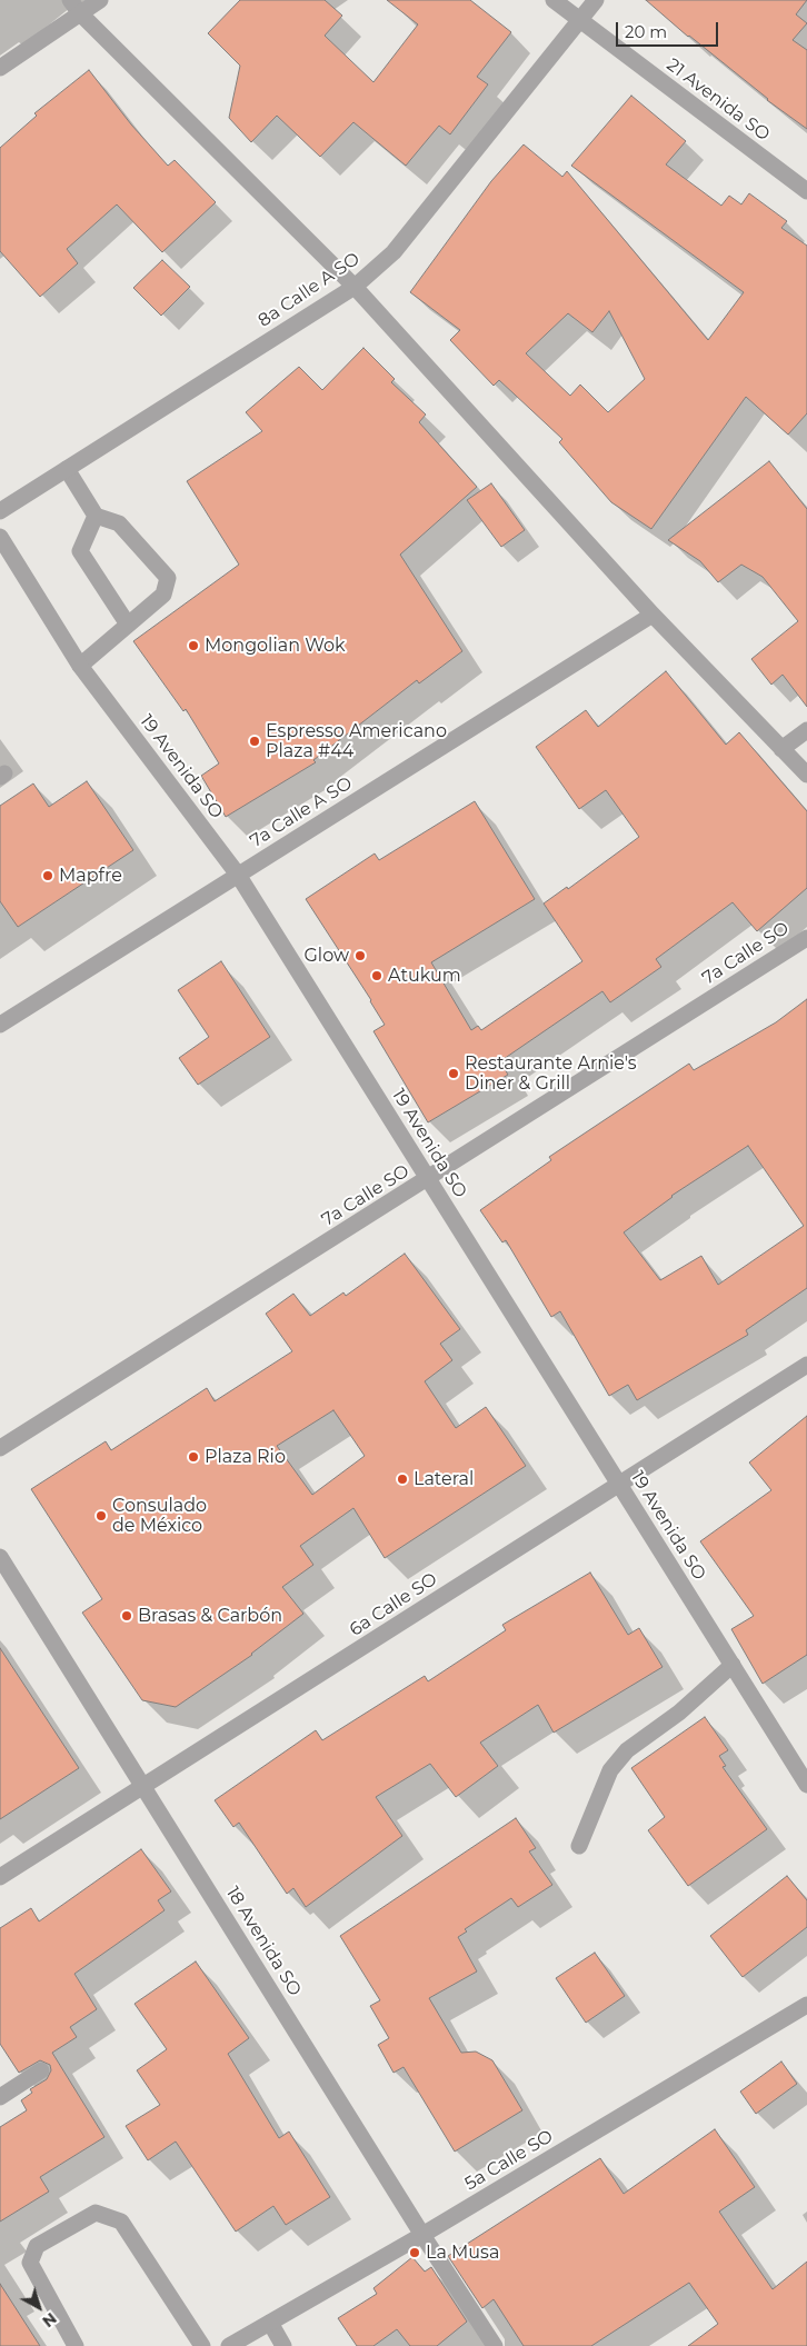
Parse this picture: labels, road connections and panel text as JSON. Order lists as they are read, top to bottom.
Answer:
{
  "streets": {
    "street": [
      "21 Avenida SO",
      "8a Calle A SO",
      "19 Avenida SO",
      "7a Calle A SO",
      "7a Calle SO",
      "6a Calle SO",
      "18 Avenida SO",
      "5a Calle SO"
    ]
  },
  "crossings": [
    ["21 Avenida SO", "8a Calle A SO"],
    ["19 Avenida SO", "7a Calle A SO"],
    ["19 Avenida SO", "7a Calle SO"],
    ["19 Avenida SO", "6a Calle SO"],
    ["6a Calle SO", "18 Avenida SO"],
    ["18 Avenida SO", "5a Calle SO"]
  ],
  "places": [
    "Mongolian Wok",
    "Espresso Americano Plaza #44",
    "Mapfre",
    "Glow",
    "Atukum",
    "Restaurante Arnie's Diner & Grill",
    "Plaza Rio",
    "Lateral",
    "Consulado de México",
    "Brasas & Carbón",
    "La Musa"
  ],
  "scale_bar": "20 m",
  "north": "bottom right"
}
